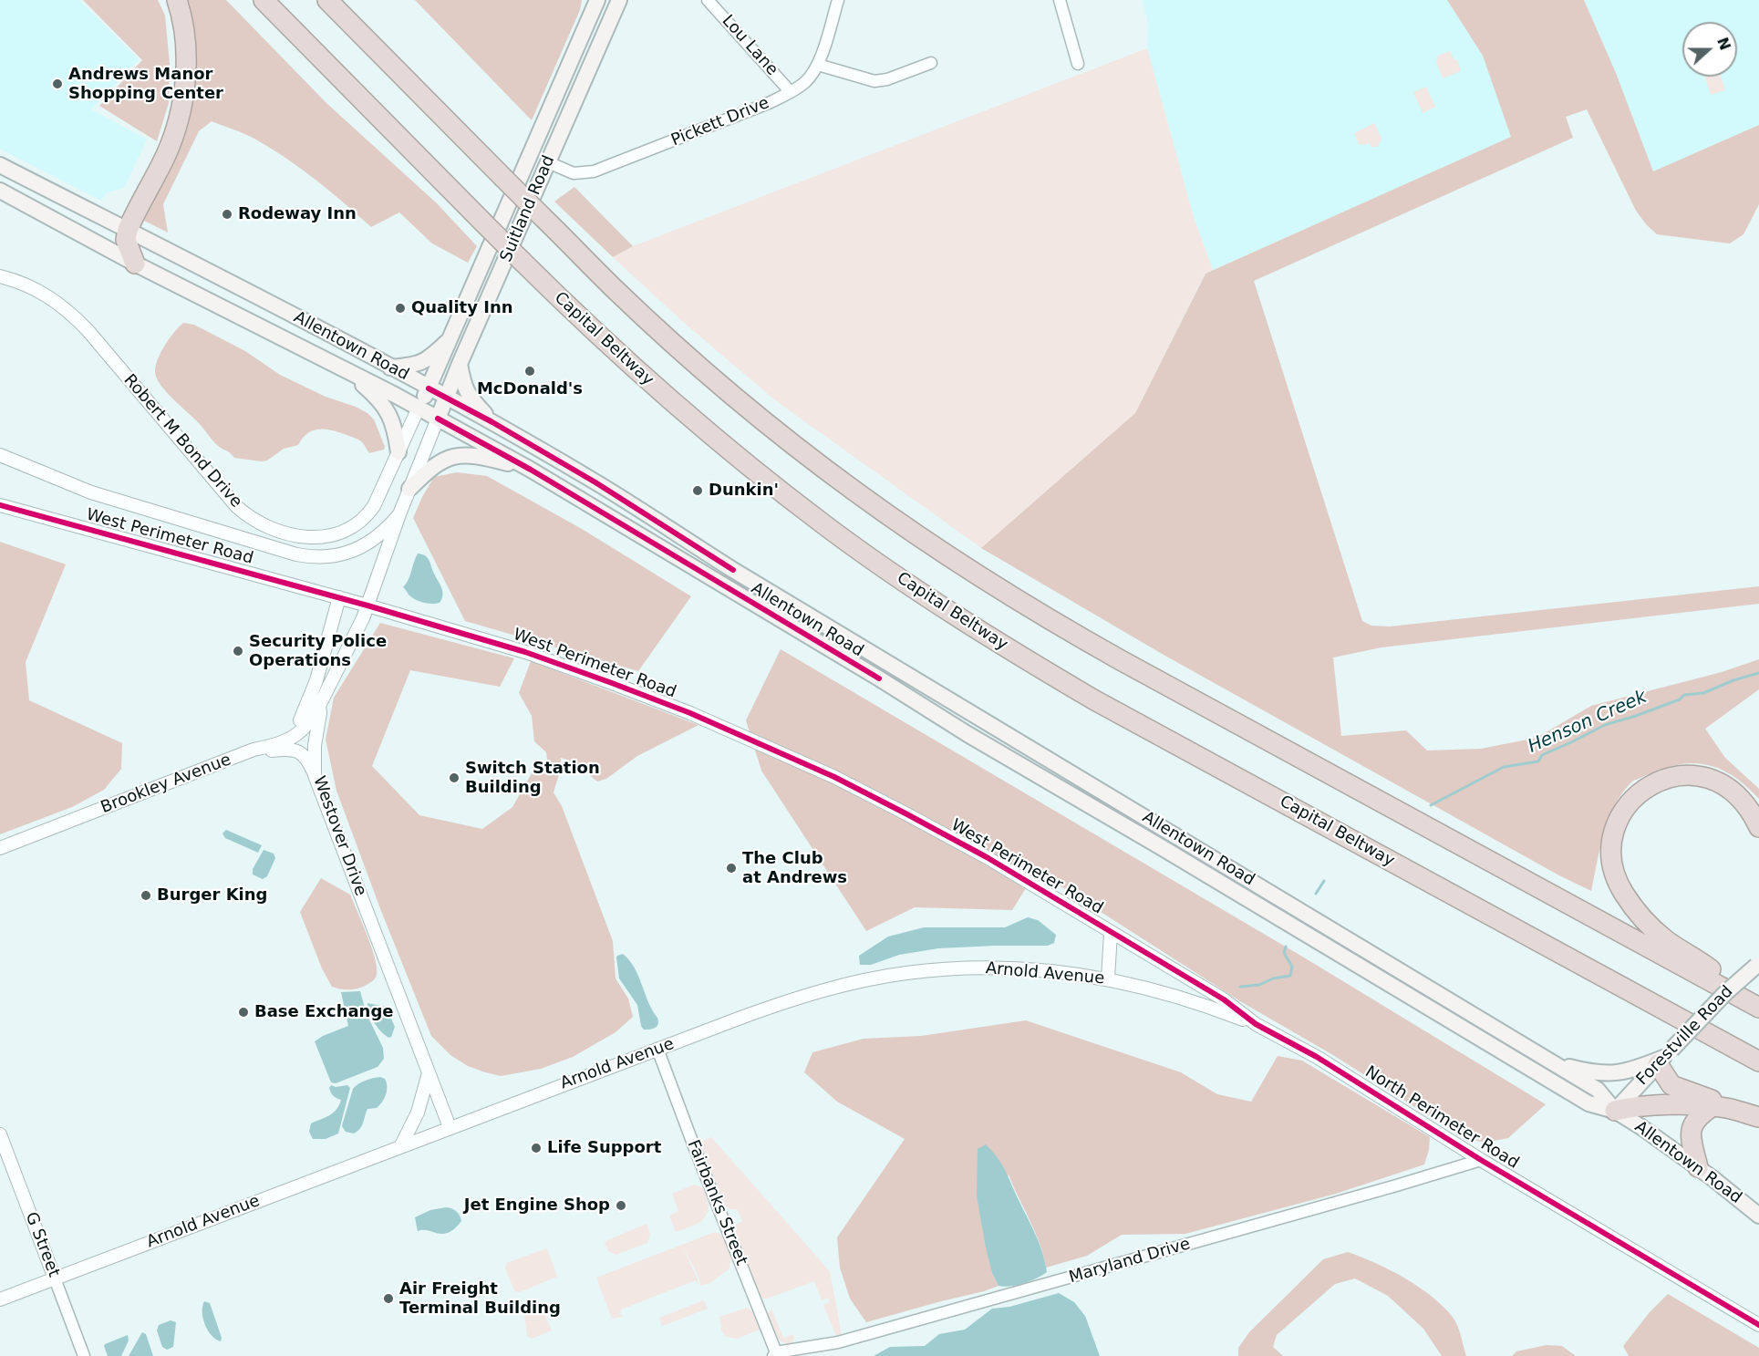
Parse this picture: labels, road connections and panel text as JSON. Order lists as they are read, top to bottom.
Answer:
{
  "streets": {
    "highway": ["Capital Beltway"],
    "main road": ["Suitland Road", "Allentown Road", "Forestville Road"],
    "street": [
      "Lou Lane",
      "Pickett Drive",
      "Robert M Bond Drive",
      "West Perimeter Road",
      "Brookley Avenue",
      "Westover Drive",
      "Arnold Avenue",
      "North Perimeter Road",
      "Fairbanks Street",
      "G Street",
      "Maryland Drive"
    ]
  },
  "crossings": [
    ["Lou Lane", "Pickett Drive"],
    ["Pickett Drive", "Suitland Road"],
    ["Suitland Road", "Allentown Road"],
    ["Suitland Road", "Robert M Bond Drive"],
    ["Allentown Road", "Robert M Bond Drive"],
    ["Allentown Road", "Forestville Road"],
    ["Robert M Bond Drive", "Westover Drive"],
    ["West Perimeter Road", "Westover Drive"],
    ["West Perimeter Road", "North Perimeter Road"],
    ["Brookley Avenue", "Westover Drive"],
    ["Westover Drive", "Arnold Avenue"],
    ["Arnold Avenue", "North Perimeter Road"],
    ["Arnold Avenue", "Fairbanks Street"],
    ["Arnold Avenue", "G Street"],
    ["North Perimeter Road", "Maryland Drive"],
    ["Fairbanks Street", "Maryland Drive"]
  ],
  "water": ["Henson Creek"],
  "places": [
    "Andrews Manor Shopping Center",
    "Rodeway Inn",
    "Quality Inn",
    "McDonald's",
    "Dunkin'",
    "Security Police Operations",
    "Switch Station Building",
    "The Club at Andrews",
    "Burger King",
    "Base Exchange",
    "Life Support",
    "Jet Engine Shop",
    "Air Freight Terminal Building"
  ],
  "north": "right"
}
